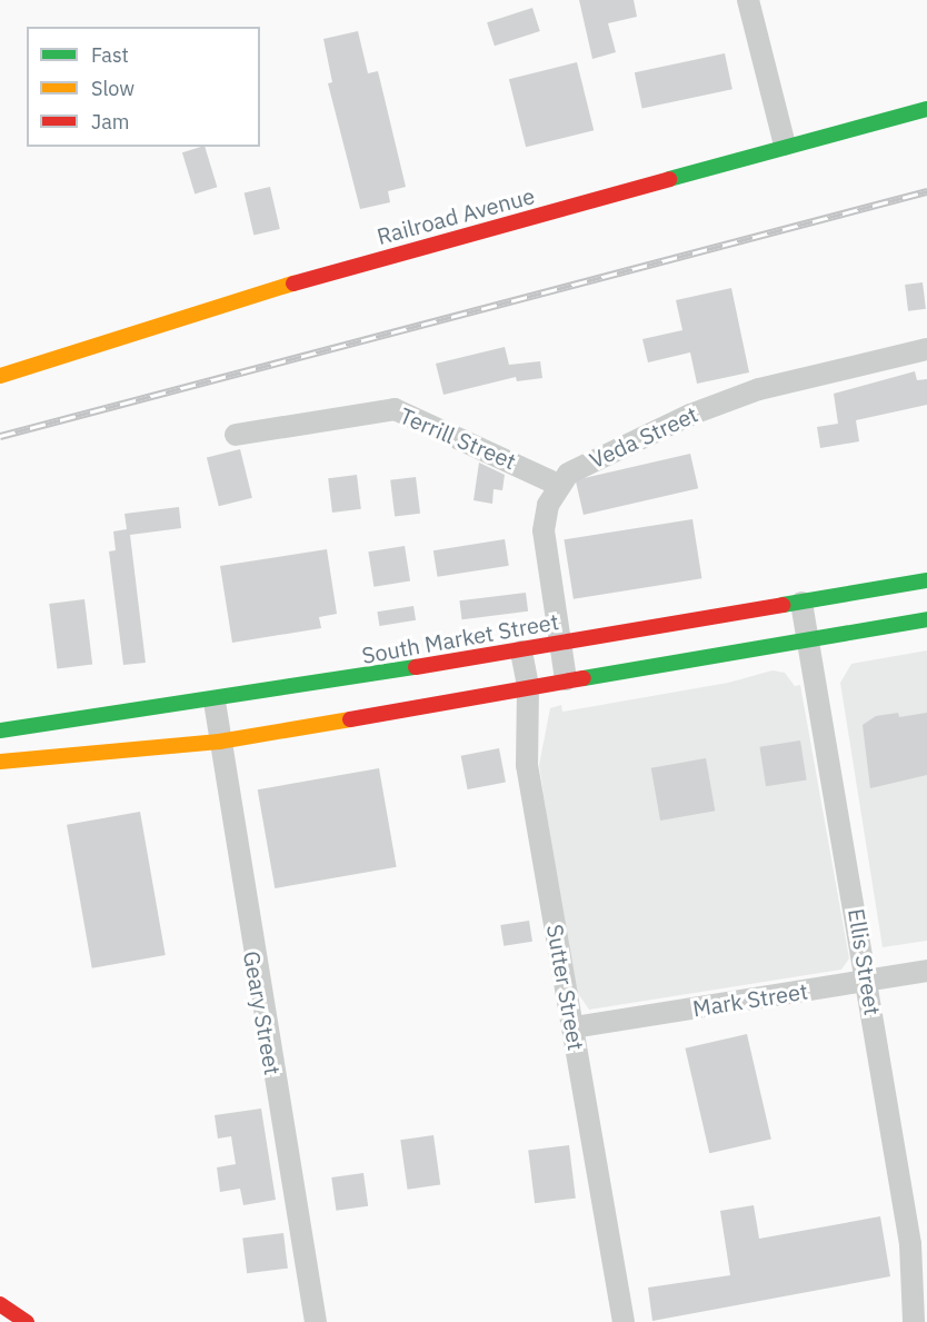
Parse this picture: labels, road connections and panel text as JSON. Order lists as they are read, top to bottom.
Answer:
{
  "streets": {
    "main road": ["Railroad Avenue", "South Market Street"],
    "street": [
      "Veda Street",
      "Terrill Street",
      "Ellis Street",
      "Sutter Street",
      "Mark Street",
      "Geary Street"
    ]
  },
  "crossings": [
    ["Veda Street", "Terrill Street"],
    ["South Market Street", "Ellis Street"],
    ["South Market Street", "Sutter Street"],
    ["South Market Street", "Geary Street"],
    ["Ellis Street", "Mark Street"],
    ["Sutter Street", "Mark Street"]
  ],
  "legend": ["Fast", "Slow", "Jam"]
}
